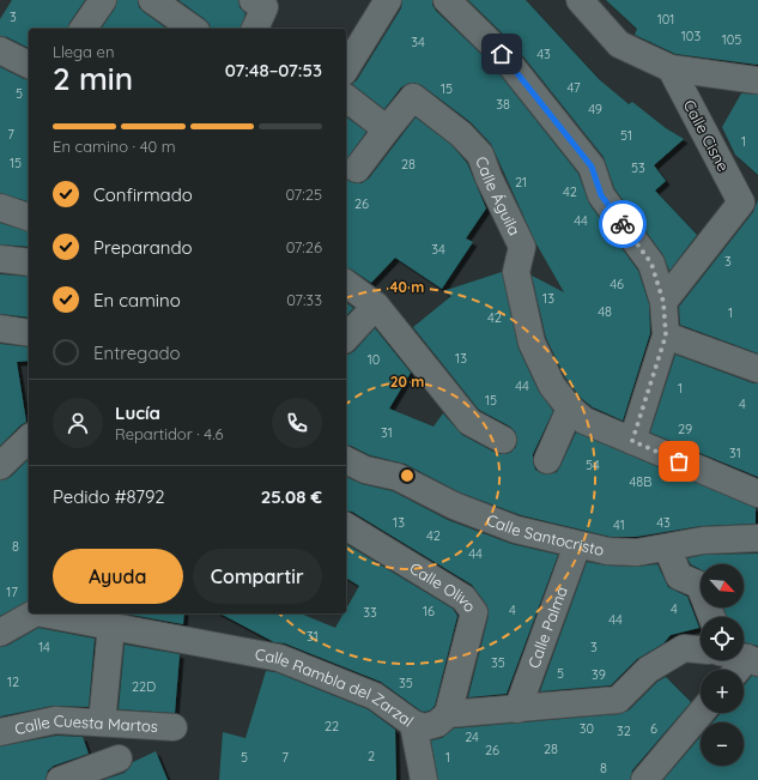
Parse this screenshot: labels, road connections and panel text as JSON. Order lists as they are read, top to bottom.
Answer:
{
  "streets": {
    "street": [
      "Calle Cisne",
      "Calle Águila",
      "Calle Santocristo",
      "Calle Olivo",
      "Calle Palma",
      "Calle Rambla del Zarzal",
      "Calle Cuesta Martos"
    ]
  },
  "crossings": [
    ["Calle Santocristo", "Calle Palma"],
    ["Calle Olivo", "Calle Rambla del Zarzal"],
    ["Calle Palma", "Calle Rambla del Zarzal"]
  ],
  "house_numbers": [
    "3",
    "101",
    "103",
    "105",
    "34",
    "43",
    "47",
    "15",
    "5",
    "38",
    "49",
    "7",
    "51",
    "1",
    "15",
    "28",
    "53",
    "21",
    "42",
    "26",
    "44",
    "34",
    "3",
    "46",
    "13",
    "48",
    "1",
    "42",
    "13",
    "10",
    "44",
    "1",
    "15",
    "4",
    "29",
    "31",
    "31",
    "54",
    "48B",
    "13",
    "43",
    "41",
    "42",
    "8",
    "44",
    "17",
    "4",
    "4",
    "16",
    "33",
    "44",
    "31",
    "14",
    "3",
    "35",
    "5",
    "39",
    "12",
    "35",
    "22D",
    "22",
    "30",
    "6",
    "32",
    "24",
    "28",
    "26",
    "2",
    "5",
    "7",
    "1",
    "8"
  ],
  "north": "bottom right",
  "page": {
    "heading": ["2 min", "Llega en", "07:48–07:53"],
    "panel": [
      "Lucía",
      "Repartidor · 4.6",
      "Pedido #8792",
      "25.08 €"
    ],
    "bar": "En camino · 40 m",
    "list": [
      ["Confirmado", "07:25"],
      ["Preparando", "07:26"],
      ["En camino", "07:33"],
      "Entregado"
    ],
    "buttons": ["Ayuda", "Compartir"],
    "map_buttons": ["+", "−"]
  },
  "rings": ["40 m", "20 m"]
}
